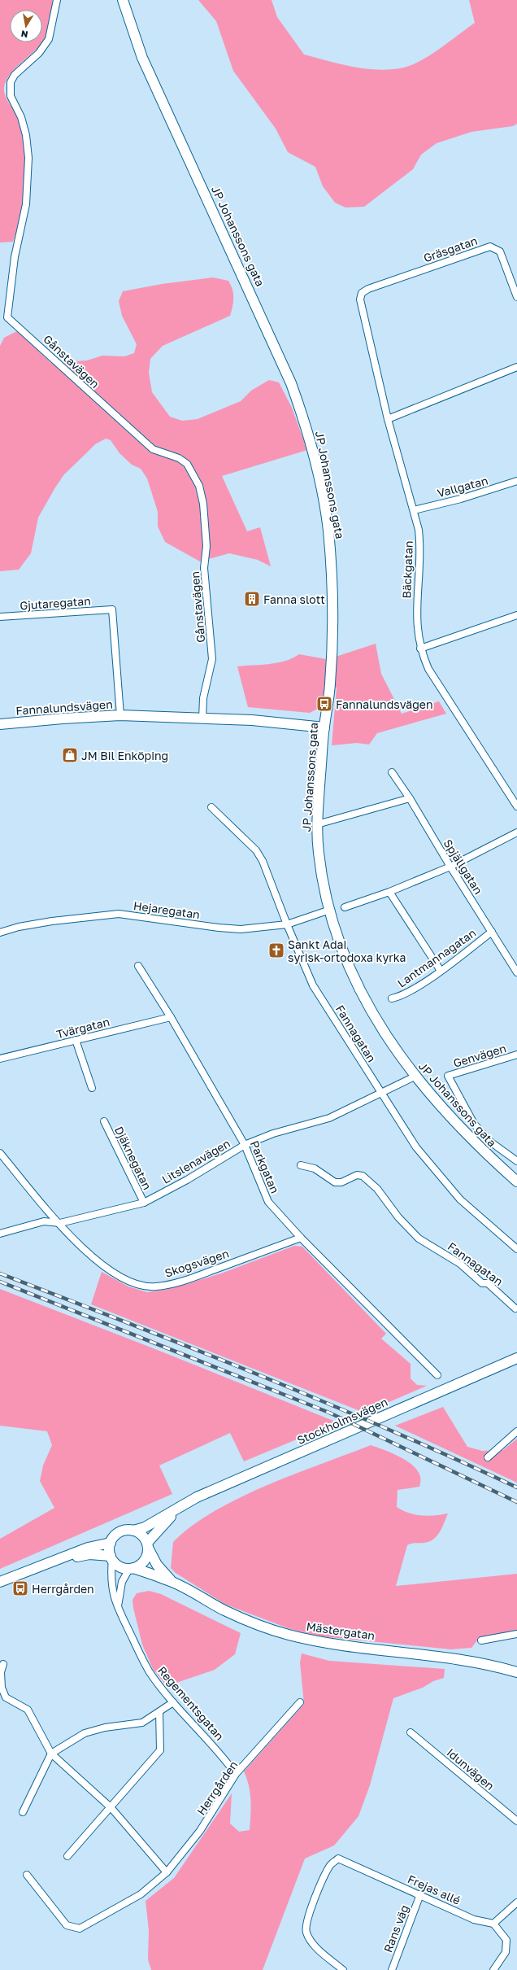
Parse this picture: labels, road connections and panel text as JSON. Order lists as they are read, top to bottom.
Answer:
{
  "streets": {
    "street": [
      "JP Johanssons gata",
      "Gräsgatan",
      "Gånstavägen",
      "Vallgatan",
      "Bäckgatan",
      "Gjutaregatan",
      "Fannalundsvägen",
      "Spjällgatan",
      "Hejaregatan",
      "Lantmannagatan",
      "Tvärgatan",
      "Fannagatan",
      "Genvägen",
      "Djäknegatan",
      "Litslenavägen",
      "Parkgatan",
      "Skogsvägen",
      "Stockholmsvägen",
      "Mästergatan",
      "Regementsgatan",
      "Idunvägen",
      "Herrgården",
      "Frejas allé",
      "Rans väg"
    ]
  },
  "crossings": [
    ["JP Johanssons gata", "Fannalundsvägen"],
    ["JP Johanssons gata", "Hejaregatan"],
    ["JP Johanssons gata", "Litslenavägen"],
    ["Gräsgatan", "Bäckgatan"],
    ["Gånstavägen", "Fannalundsvägen"],
    ["Vallgatan", "Bäckgatan"],
    ["Gjutaregatan", "Fannalundsvägen"],
    ["Spjällgatan", "Lantmannagatan"],
    ["Hejaregatan", "Fannagatan"],
    ["Tvärgatan", "Parkgatan"],
    ["Fannagatan", "Litslenavägen"],
    ["Djäknegatan", "Litslenavägen"],
    ["Litslenavägen", "Parkgatan"],
    ["Litslenavägen", "Skogsvägen"],
    ["Parkgatan", "Skogsvägen"],
    ["Stockholmsvägen", "Mästergatan"],
    ["Stockholmsvägen", "Regementsgatan"],
    ["Mästergatan", "Regementsgatan"],
    ["Regementsgatan", "Herrgården"],
    ["Frejas allé", "Rans väg"]
  ],
  "places": {
    "building": ["Fanna slott"],
    "bus stop": ["Fannalundsvägen", "Herrgården"],
    "shop": ["JM Bil Enköping"],
    "church": ["Sankt Adai syrisk-ortodoxa kyrka"]
  },
  "north": "bottom"
}
